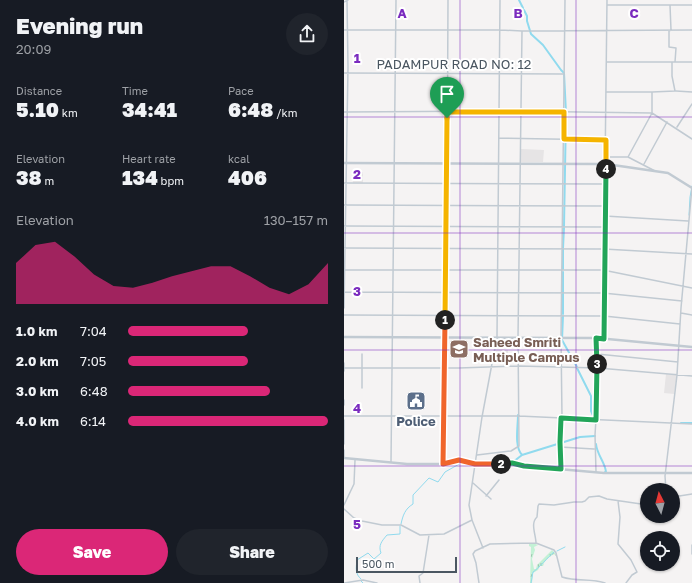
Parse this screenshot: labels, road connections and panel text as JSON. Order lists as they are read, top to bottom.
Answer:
{
  "streets": {
    "street": ["PADAMPUR ROAD NO: 12"]
  },
  "places": {
    "school or university": ["Saheed Smriti Multiple Campus"],
    "public building": ["Police"]
  },
  "scale_bar": "500 m",
  "north": "top",
  "page": {
    "heading": ["Evening run", "20:09"],
    "stats": [
      ["Distance", "5.10 km"],
      ["Time", "34:41"],
      ["Pace", "6:48 /km"],
      ["Elevation", "38 m"],
      ["Heart rate", "134 bpm"],
      ["kcal", "406"]
    ],
    "pins": [
      "4",
      "1",
      "3",
      "2"
    ],
    "chart": ["Elevation", "130–157 m"],
    "list": [
      {
        "name": "1.0 km",
        "note": "7:04"
      },
      {
        "name": "2.0 km",
        "note": "7:05"
      },
      {
        "name": "3.0 km",
        "note": "6:48"
      },
      {
        "name": "4.0 km",
        "note": "6:14"
      }
    ],
    "buttons": ["Save", "Share"],
    "scale": "500 m"
  },
  "grid": {
    "columns": ["A", "B", "C"],
    "rows": [
      "1",
      "2",
      "3",
      "4",
      "5"
    ]
  }
}
